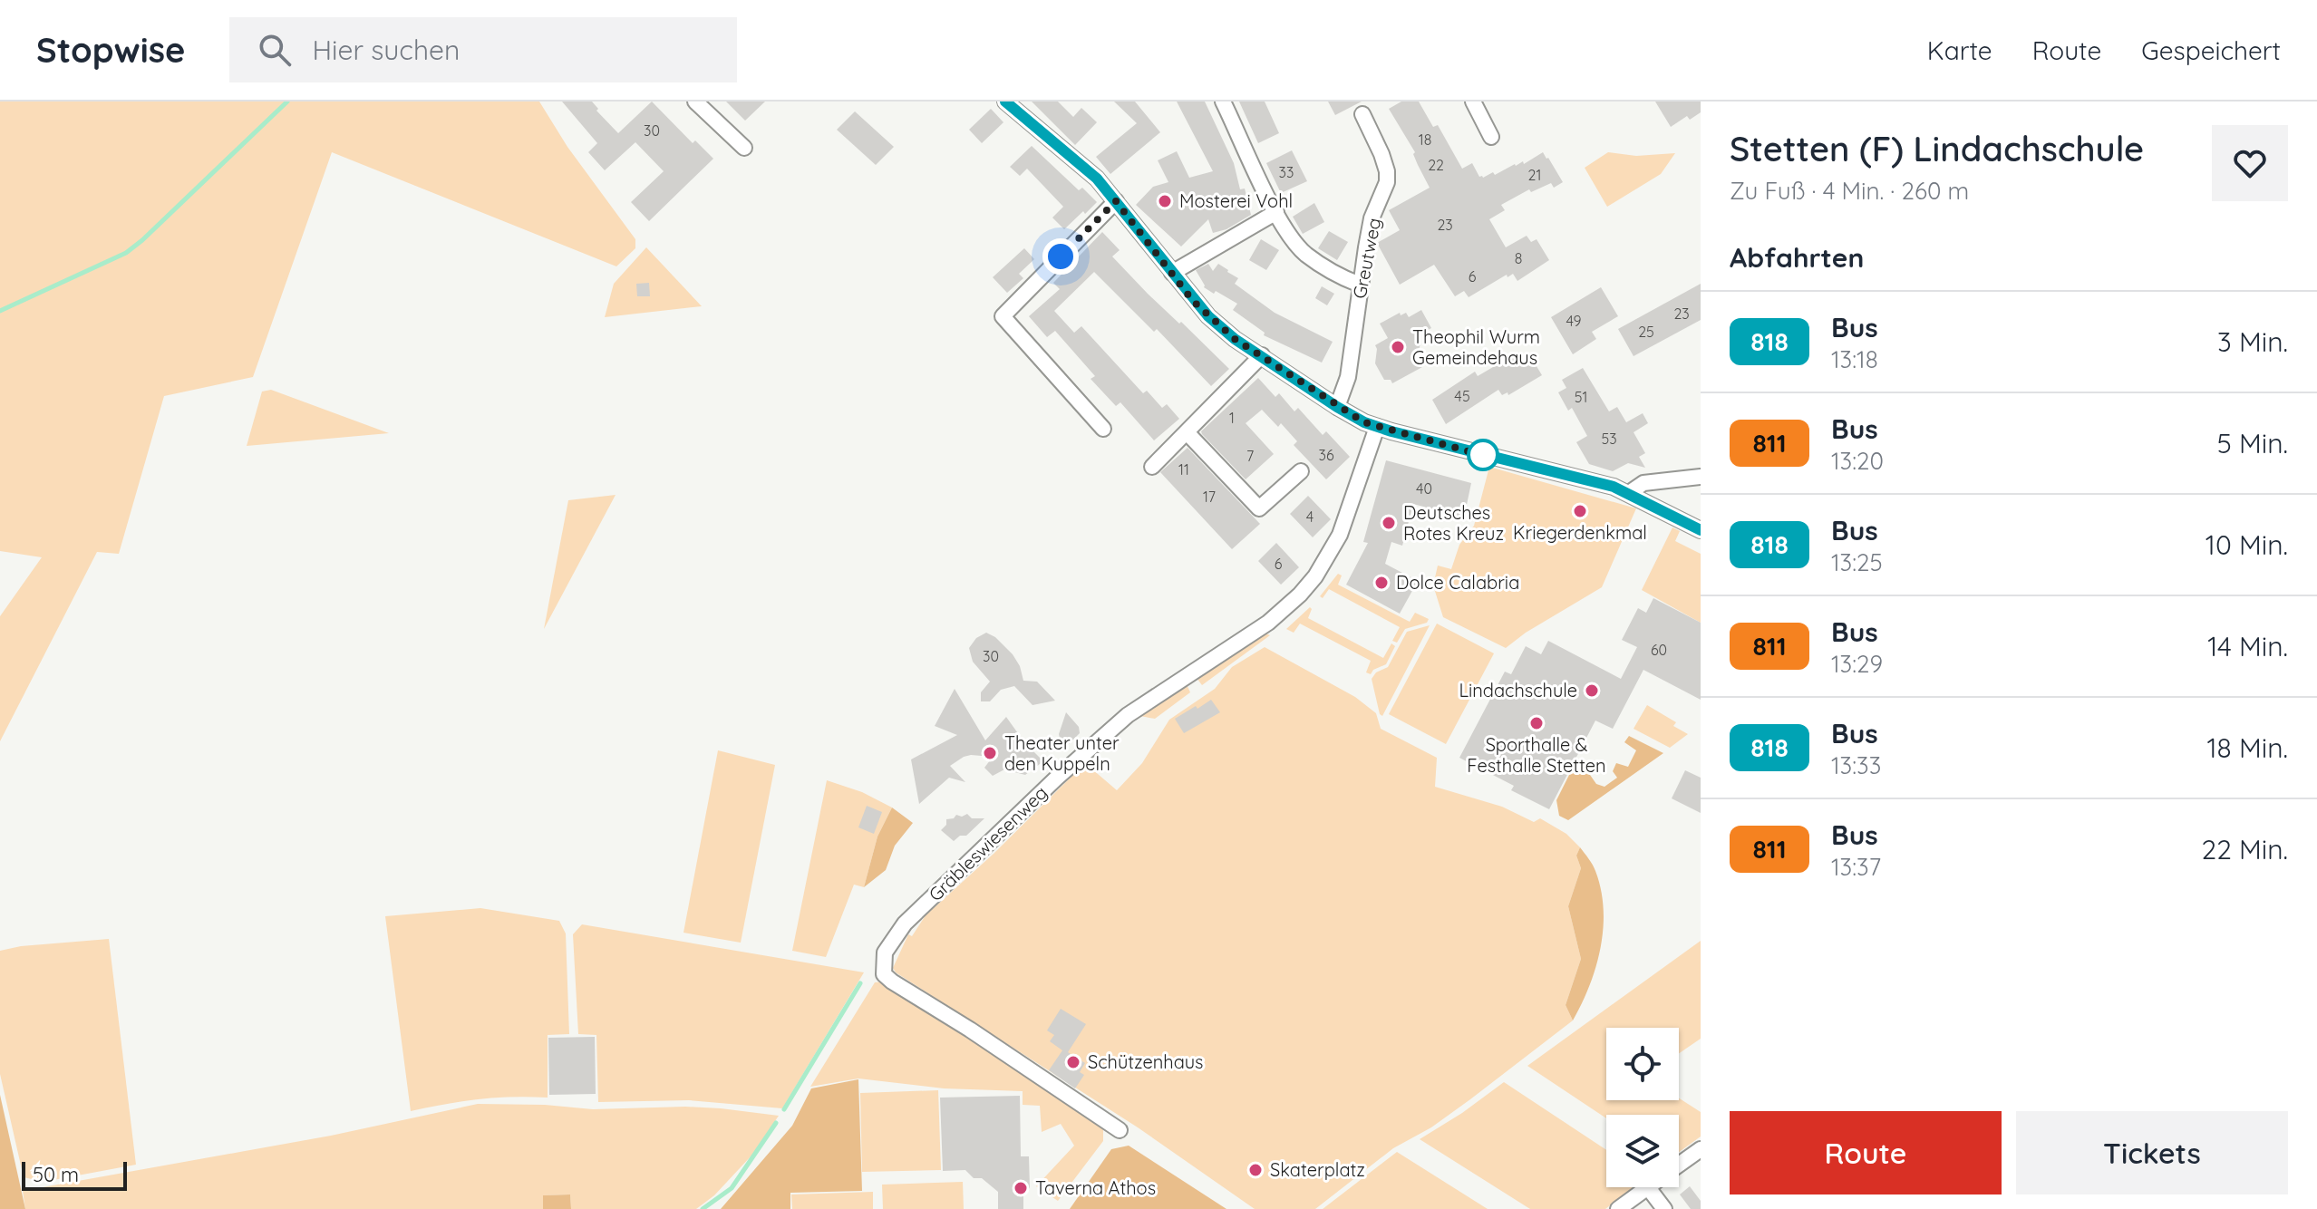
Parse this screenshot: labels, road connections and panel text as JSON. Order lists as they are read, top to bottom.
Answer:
{
  "streets": {
    "street": ["Greutweg", "Gräbleswiesenweg"]
  },
  "places": [
    "Mosterei Vohl",
    "Theophil Wurm Gemeindehaus",
    "Kriegerdenkmal",
    "Deutsches Rotes Kreuz",
    "Dolce Calabria",
    "Lindachschule",
    "Sporthalle & Festhalle Stetten",
    "Theater unter den Kuppeln",
    "Schützenhaus",
    "Skaterplatz",
    "Taverna Athos"
  ],
  "lines": ["bus line 818"],
  "house_numbers": [
    "30",
    "18",
    "22",
    "33",
    "21",
    "23",
    "8",
    "6",
    "23",
    "49",
    "25",
    "45",
    "51",
    "1",
    "53",
    "36",
    "7",
    "11",
    "40",
    "17",
    "4",
    "6",
    "60",
    "30"
  ],
  "scale_bar": "50 m",
  "page": {
    "header": "Stopwise",
    "search": "Hier suchen",
    "nav": ["Karte", "Route", "Gespeichert"],
    "heading": [
      ["Stetten (F) Lindachschule", "Zu Fuß · 4 Min. · 260 m"],
      "Abfahrten"
    ],
    "list": [
      {
        "mark": "818",
        "name": "Bus",
        "note": "13:18",
        "value": "3 Min."
      },
      {
        "mark": "811",
        "name": "Bus",
        "note": "13:20",
        "value": "5 Min."
      },
      {
        "mark": "818",
        "name": "Bus",
        "note": "13:25",
        "value": "10 Min."
      },
      {
        "mark": "811",
        "name": "Bus",
        "note": "13:29",
        "value": "14 Min."
      },
      {
        "mark": "818",
        "name": "Bus",
        "note": "13:33",
        "value": "18 Min."
      },
      {
        "mark": "811",
        "name": "Bus",
        "note": "13:37",
        "value": "22 Min."
      }
    ],
    "buttons": ["Route", "Tickets"],
    "scale": "50 m"
  }
}
